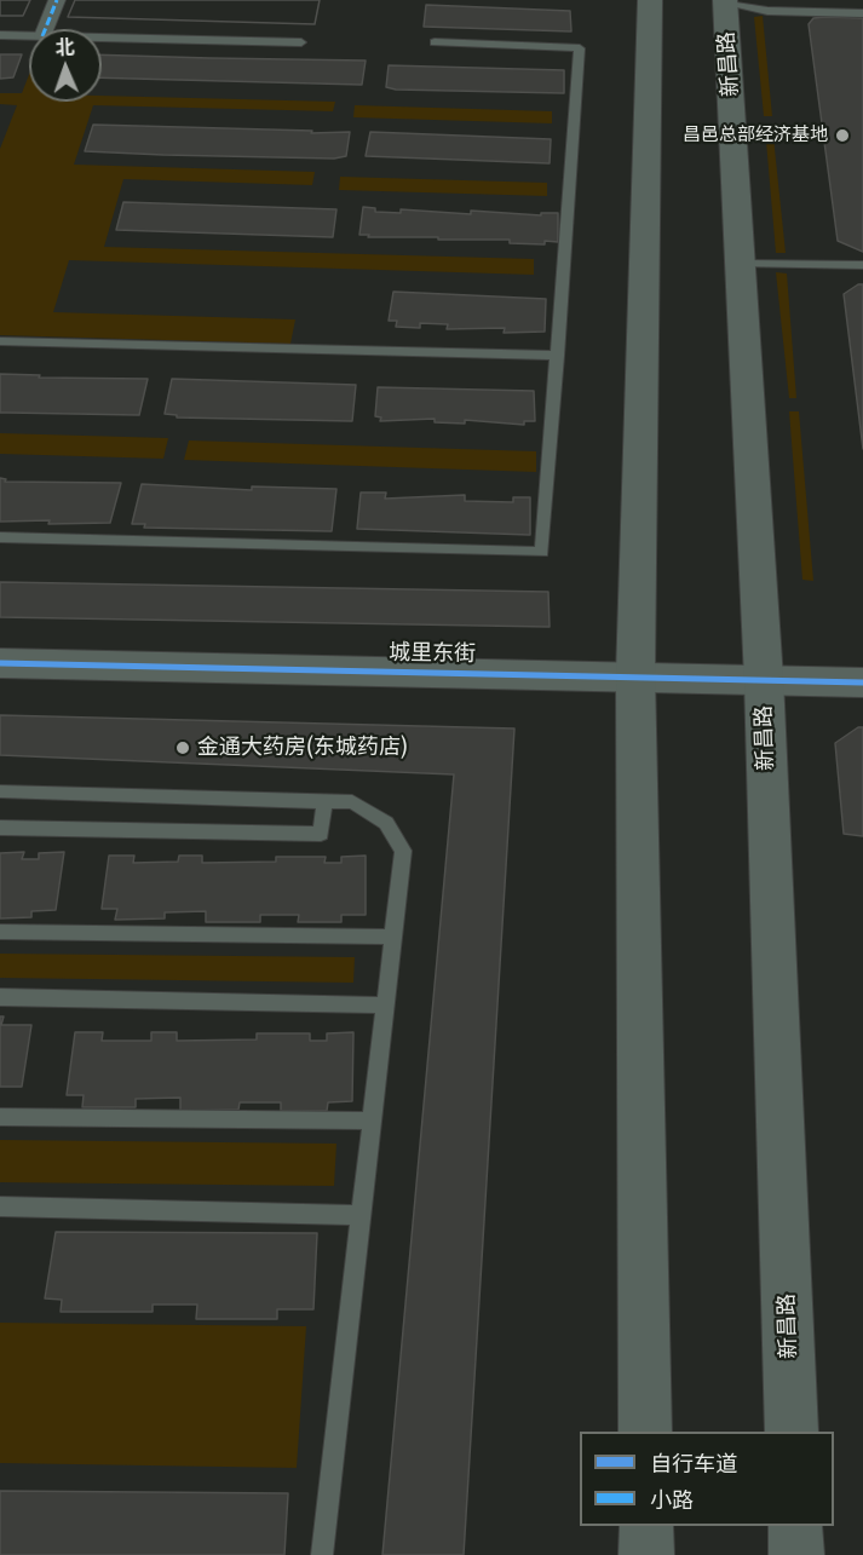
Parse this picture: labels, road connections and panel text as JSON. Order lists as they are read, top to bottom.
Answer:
{
  "streets": {
    "main road": ["新昌路"],
    "street": ["城里东街"]
  },
  "crossings": [
    ["新昌路", "城里东街"]
  ],
  "places": ["昌邑总部经济基地", "金通大药房(东城药店)"],
  "legend": ["自行车道", "小路"],
  "north": "top"
}
